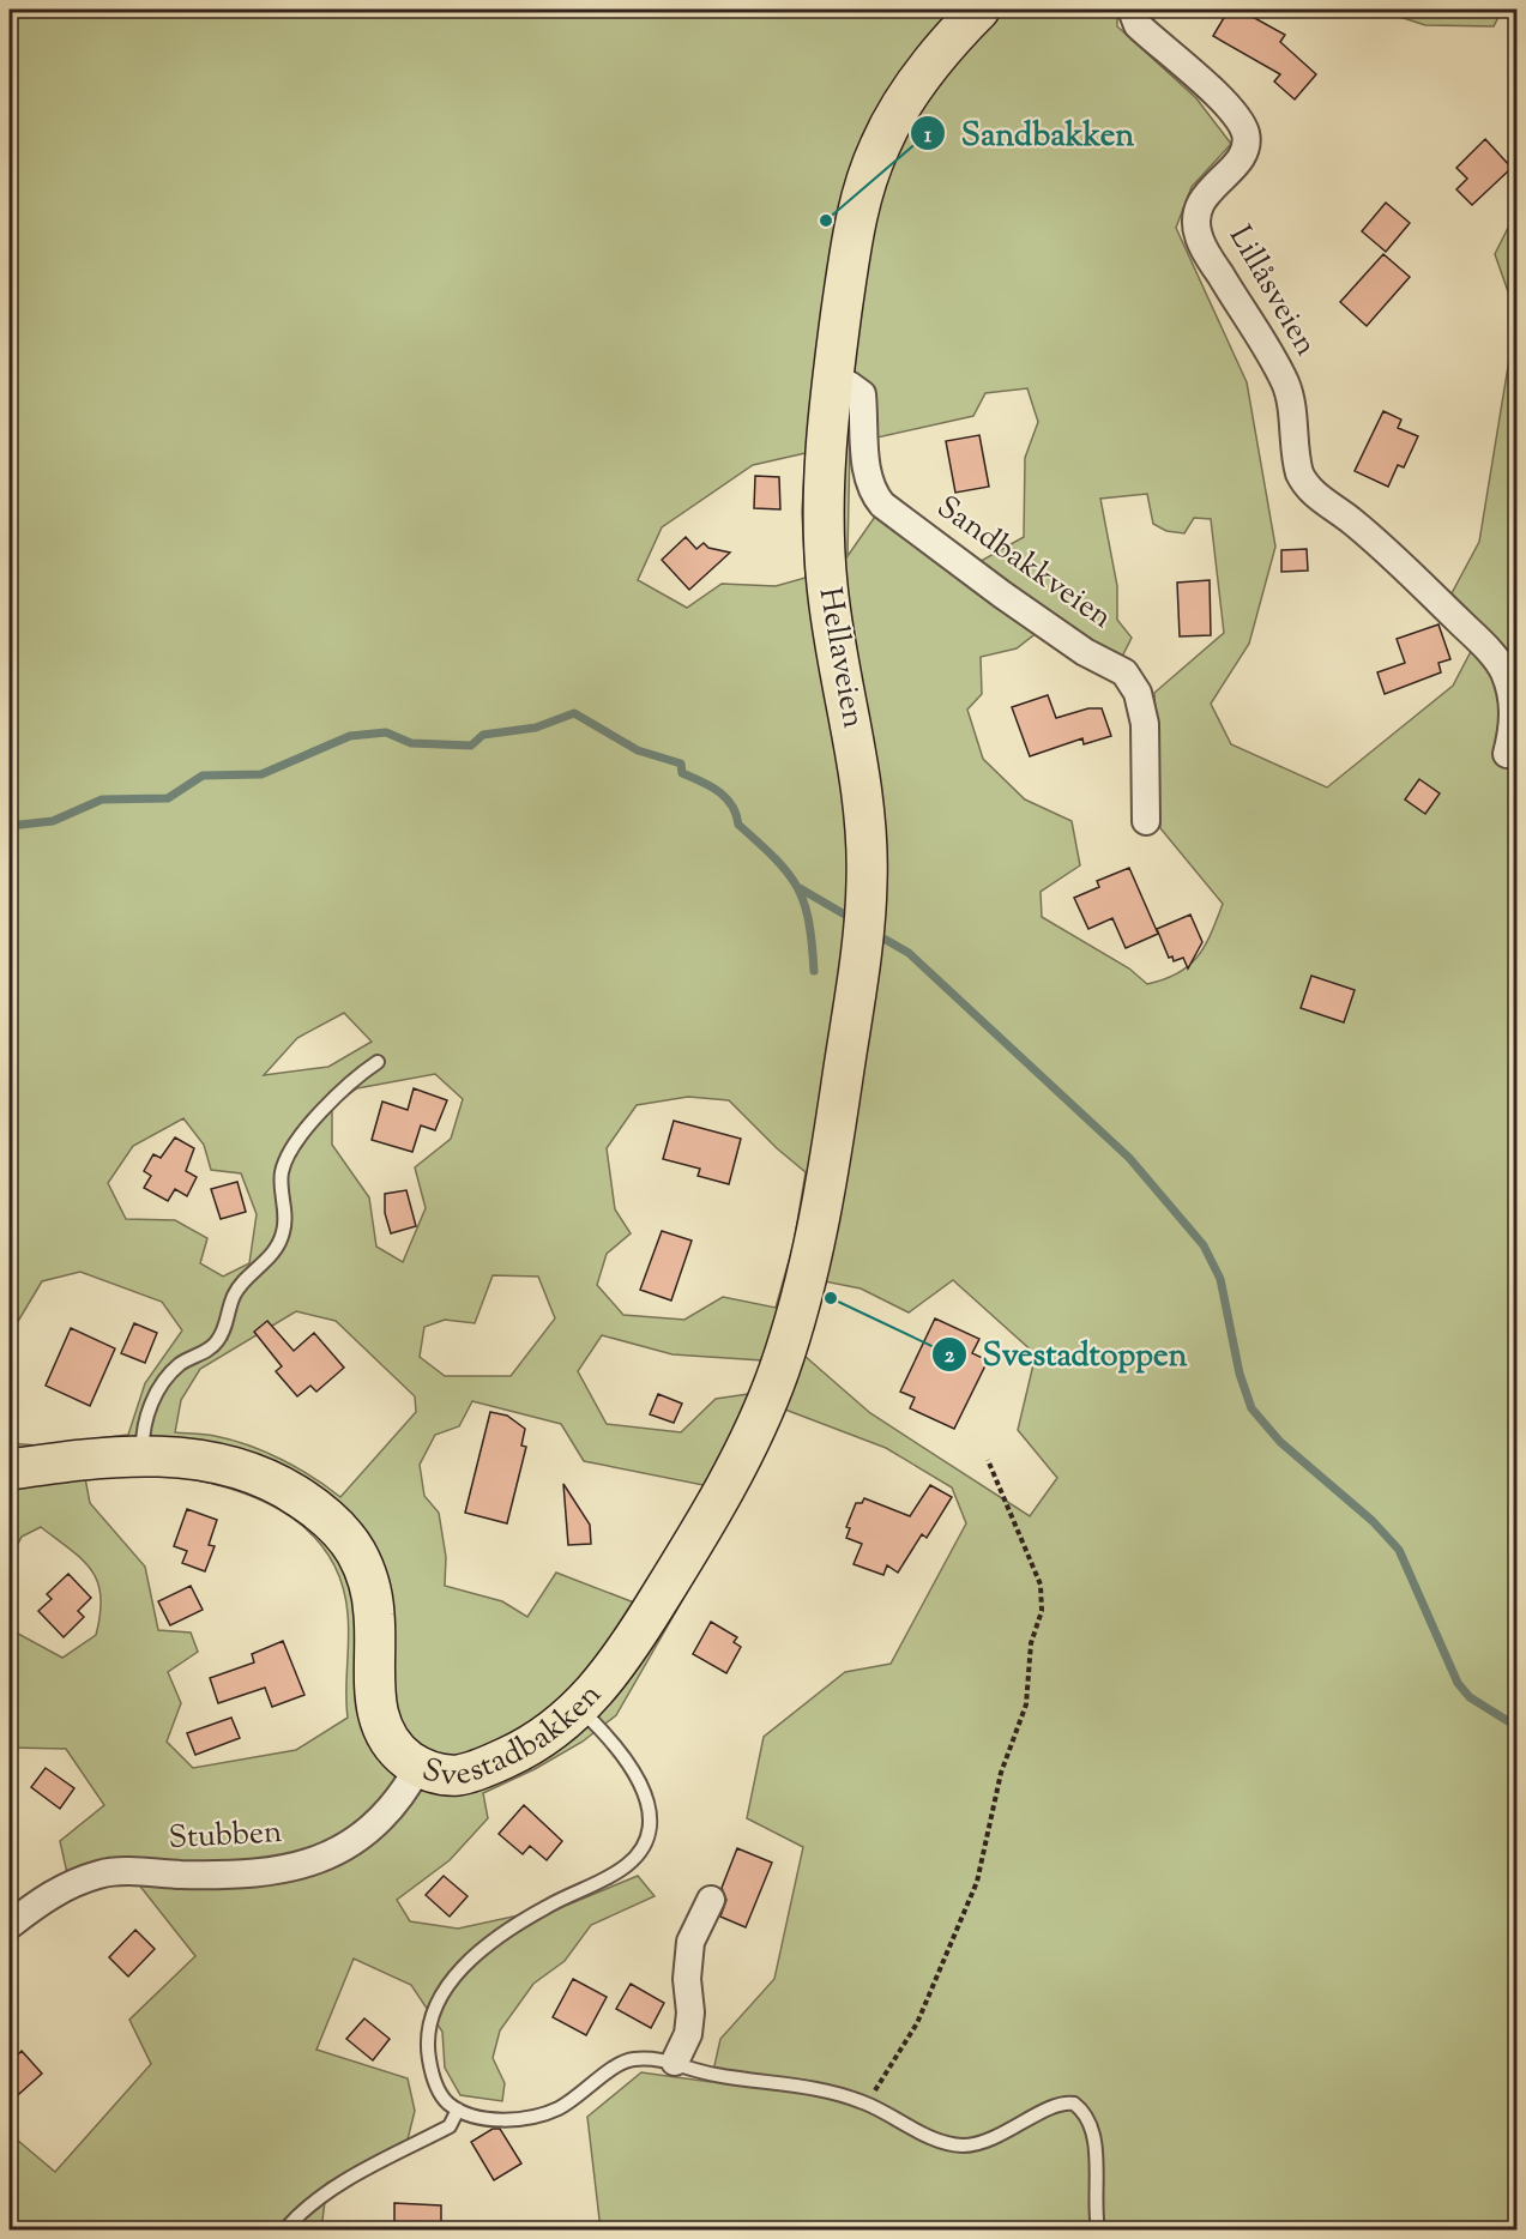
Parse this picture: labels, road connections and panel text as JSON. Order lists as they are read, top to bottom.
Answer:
{
  "streets": {
    "main road": ["Hellaveien", "Svestadbakken"],
    "street": ["Lillåsveien", "Sandbakkveien", "Stubben"]
  },
  "crossings": [
    ["Sandbakkveien", "Hellaveien"],
    ["Hellaveien", "Svestadbakken"],
    ["Svestadbakken", "Stubben"]
  ],
  "places": ["Sandbakken", "Svestadtoppen"]
}
